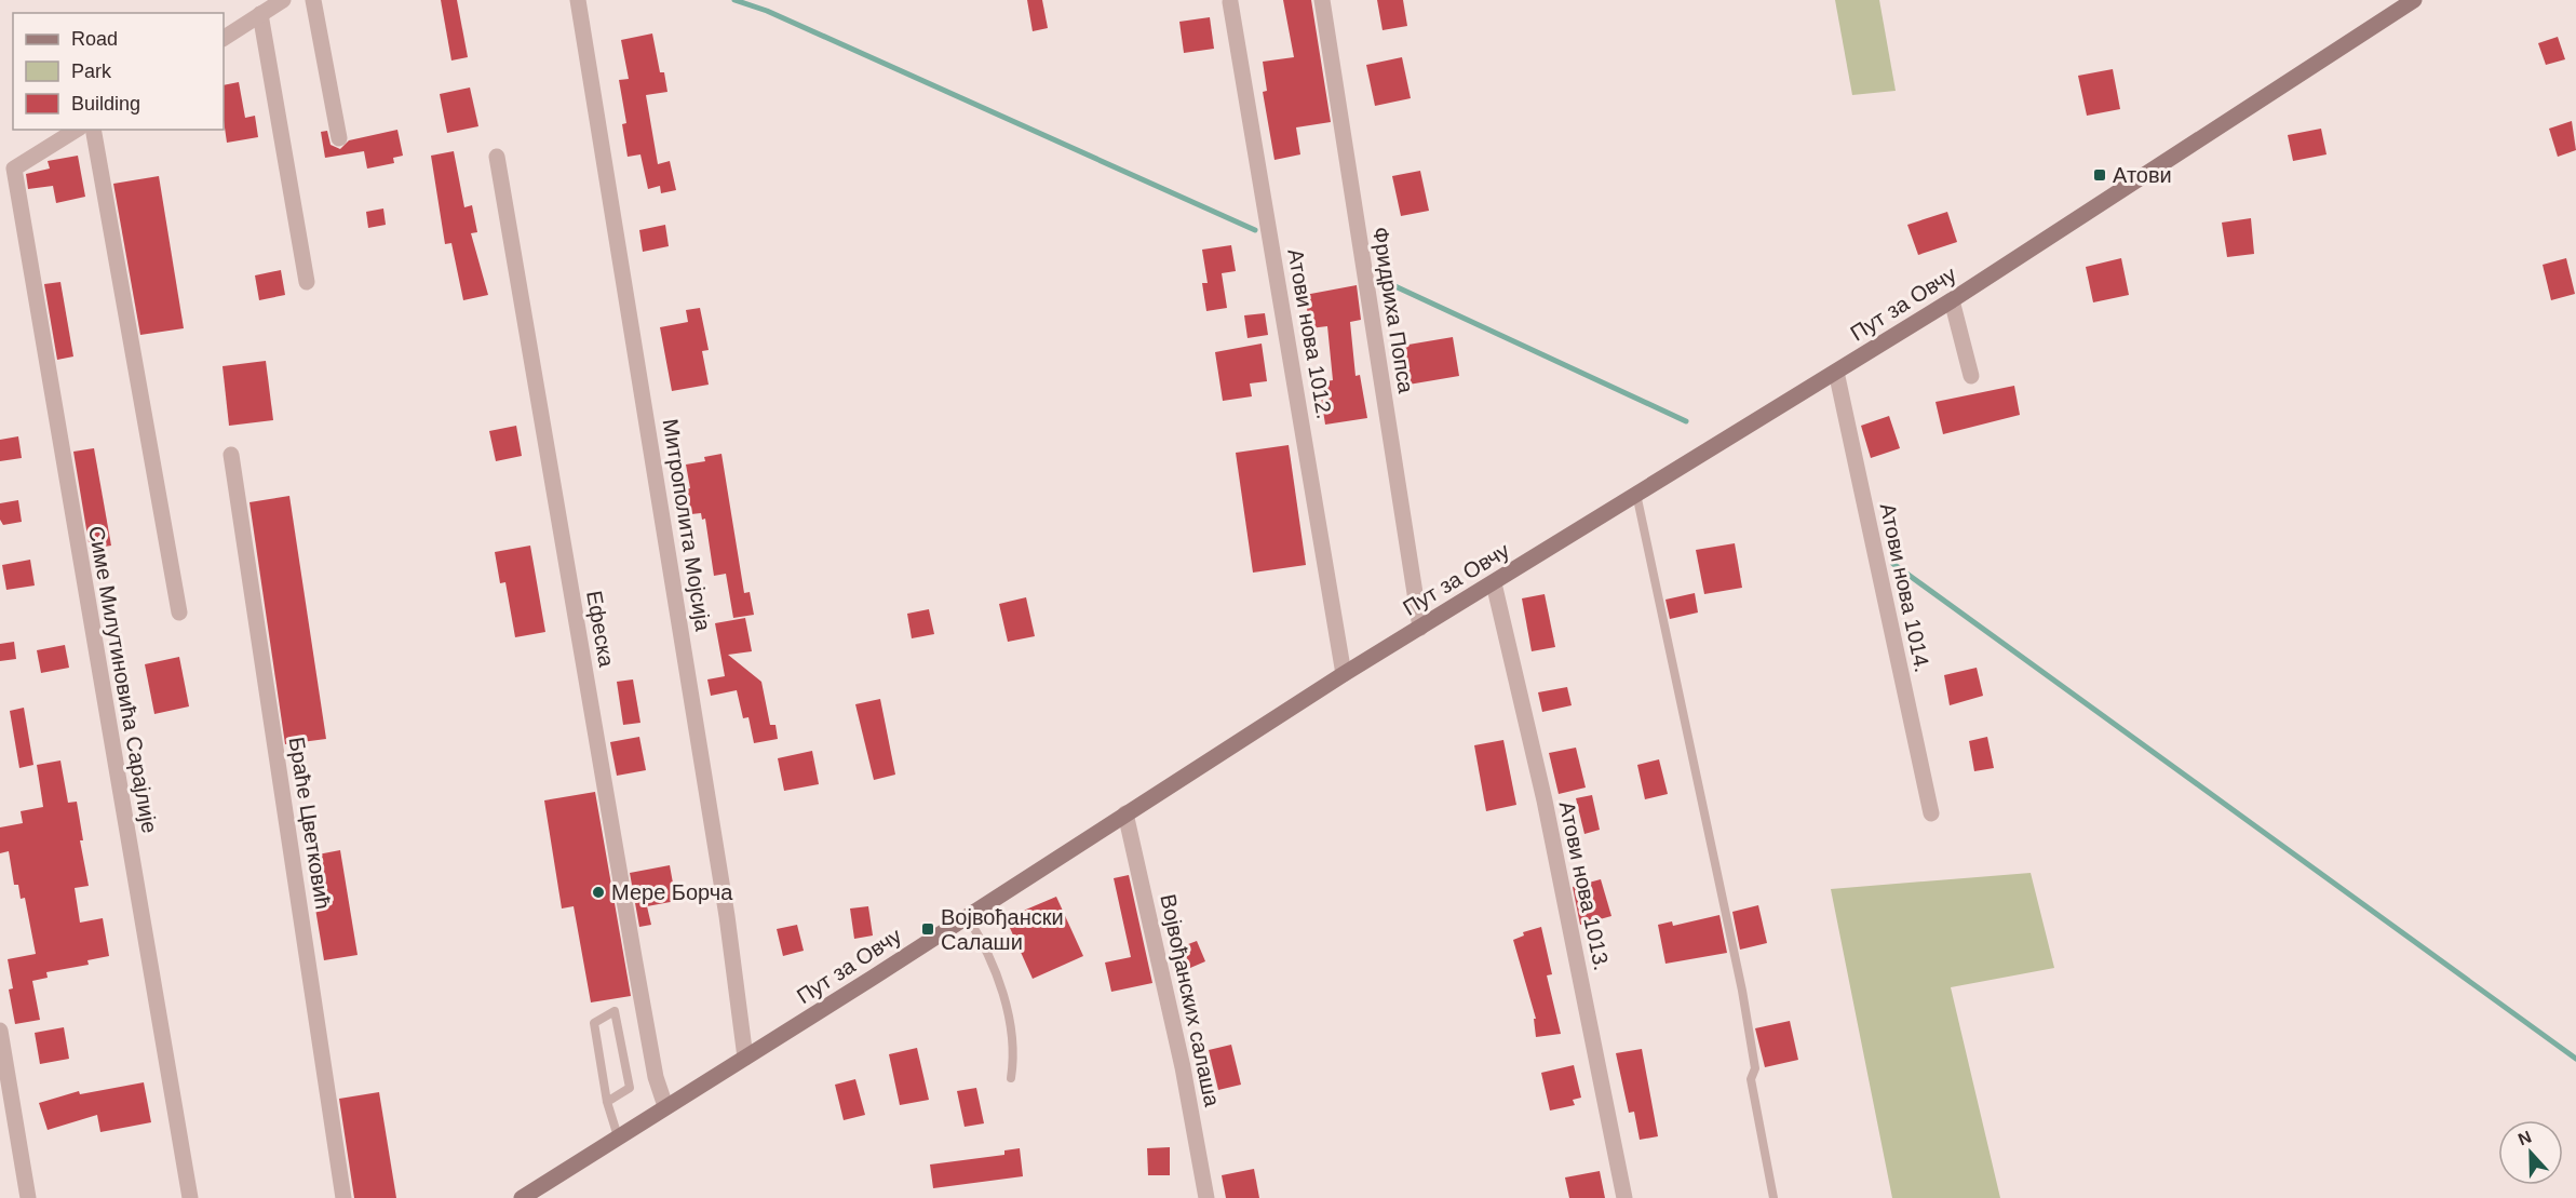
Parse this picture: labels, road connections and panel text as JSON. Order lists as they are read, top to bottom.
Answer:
{
  "streets": {
    "street": [
      "Пут за Овчу",
      "Фридриха Попса",
      "Атови нова 1012.",
      "Митрополита Мојсија",
      "Атови нова 1014.",
      "Ефеска",
      "Симе Милутиновића Сарајлије",
      "Браће Цветковић",
      "Атови нова 1013.",
      "Војвођанских салаша"
    ]
  },
  "crossings": [
    ["Пут за Овчу", "Фридриха Попса"],
    ["Пут за Овчу", "Атови нова 1012."],
    ["Пут за Овчу", "Митрополита Мојсија"],
    ["Пут за Овчу", "Атови нова 1014."],
    ["Пут за Овчу", "Ефеска"],
    ["Пут за Овчу", "Атови нова 1013."],
    ["Пут за Овчу", "Војвођанских салаша"]
  ],
  "places": {
    "transit": ["Атови", "Војвођански Салаши"],
    "other": ["Мере Борча"]
  },
  "legend": ["Road", "Park", "Building"],
  "north": "top"
}
